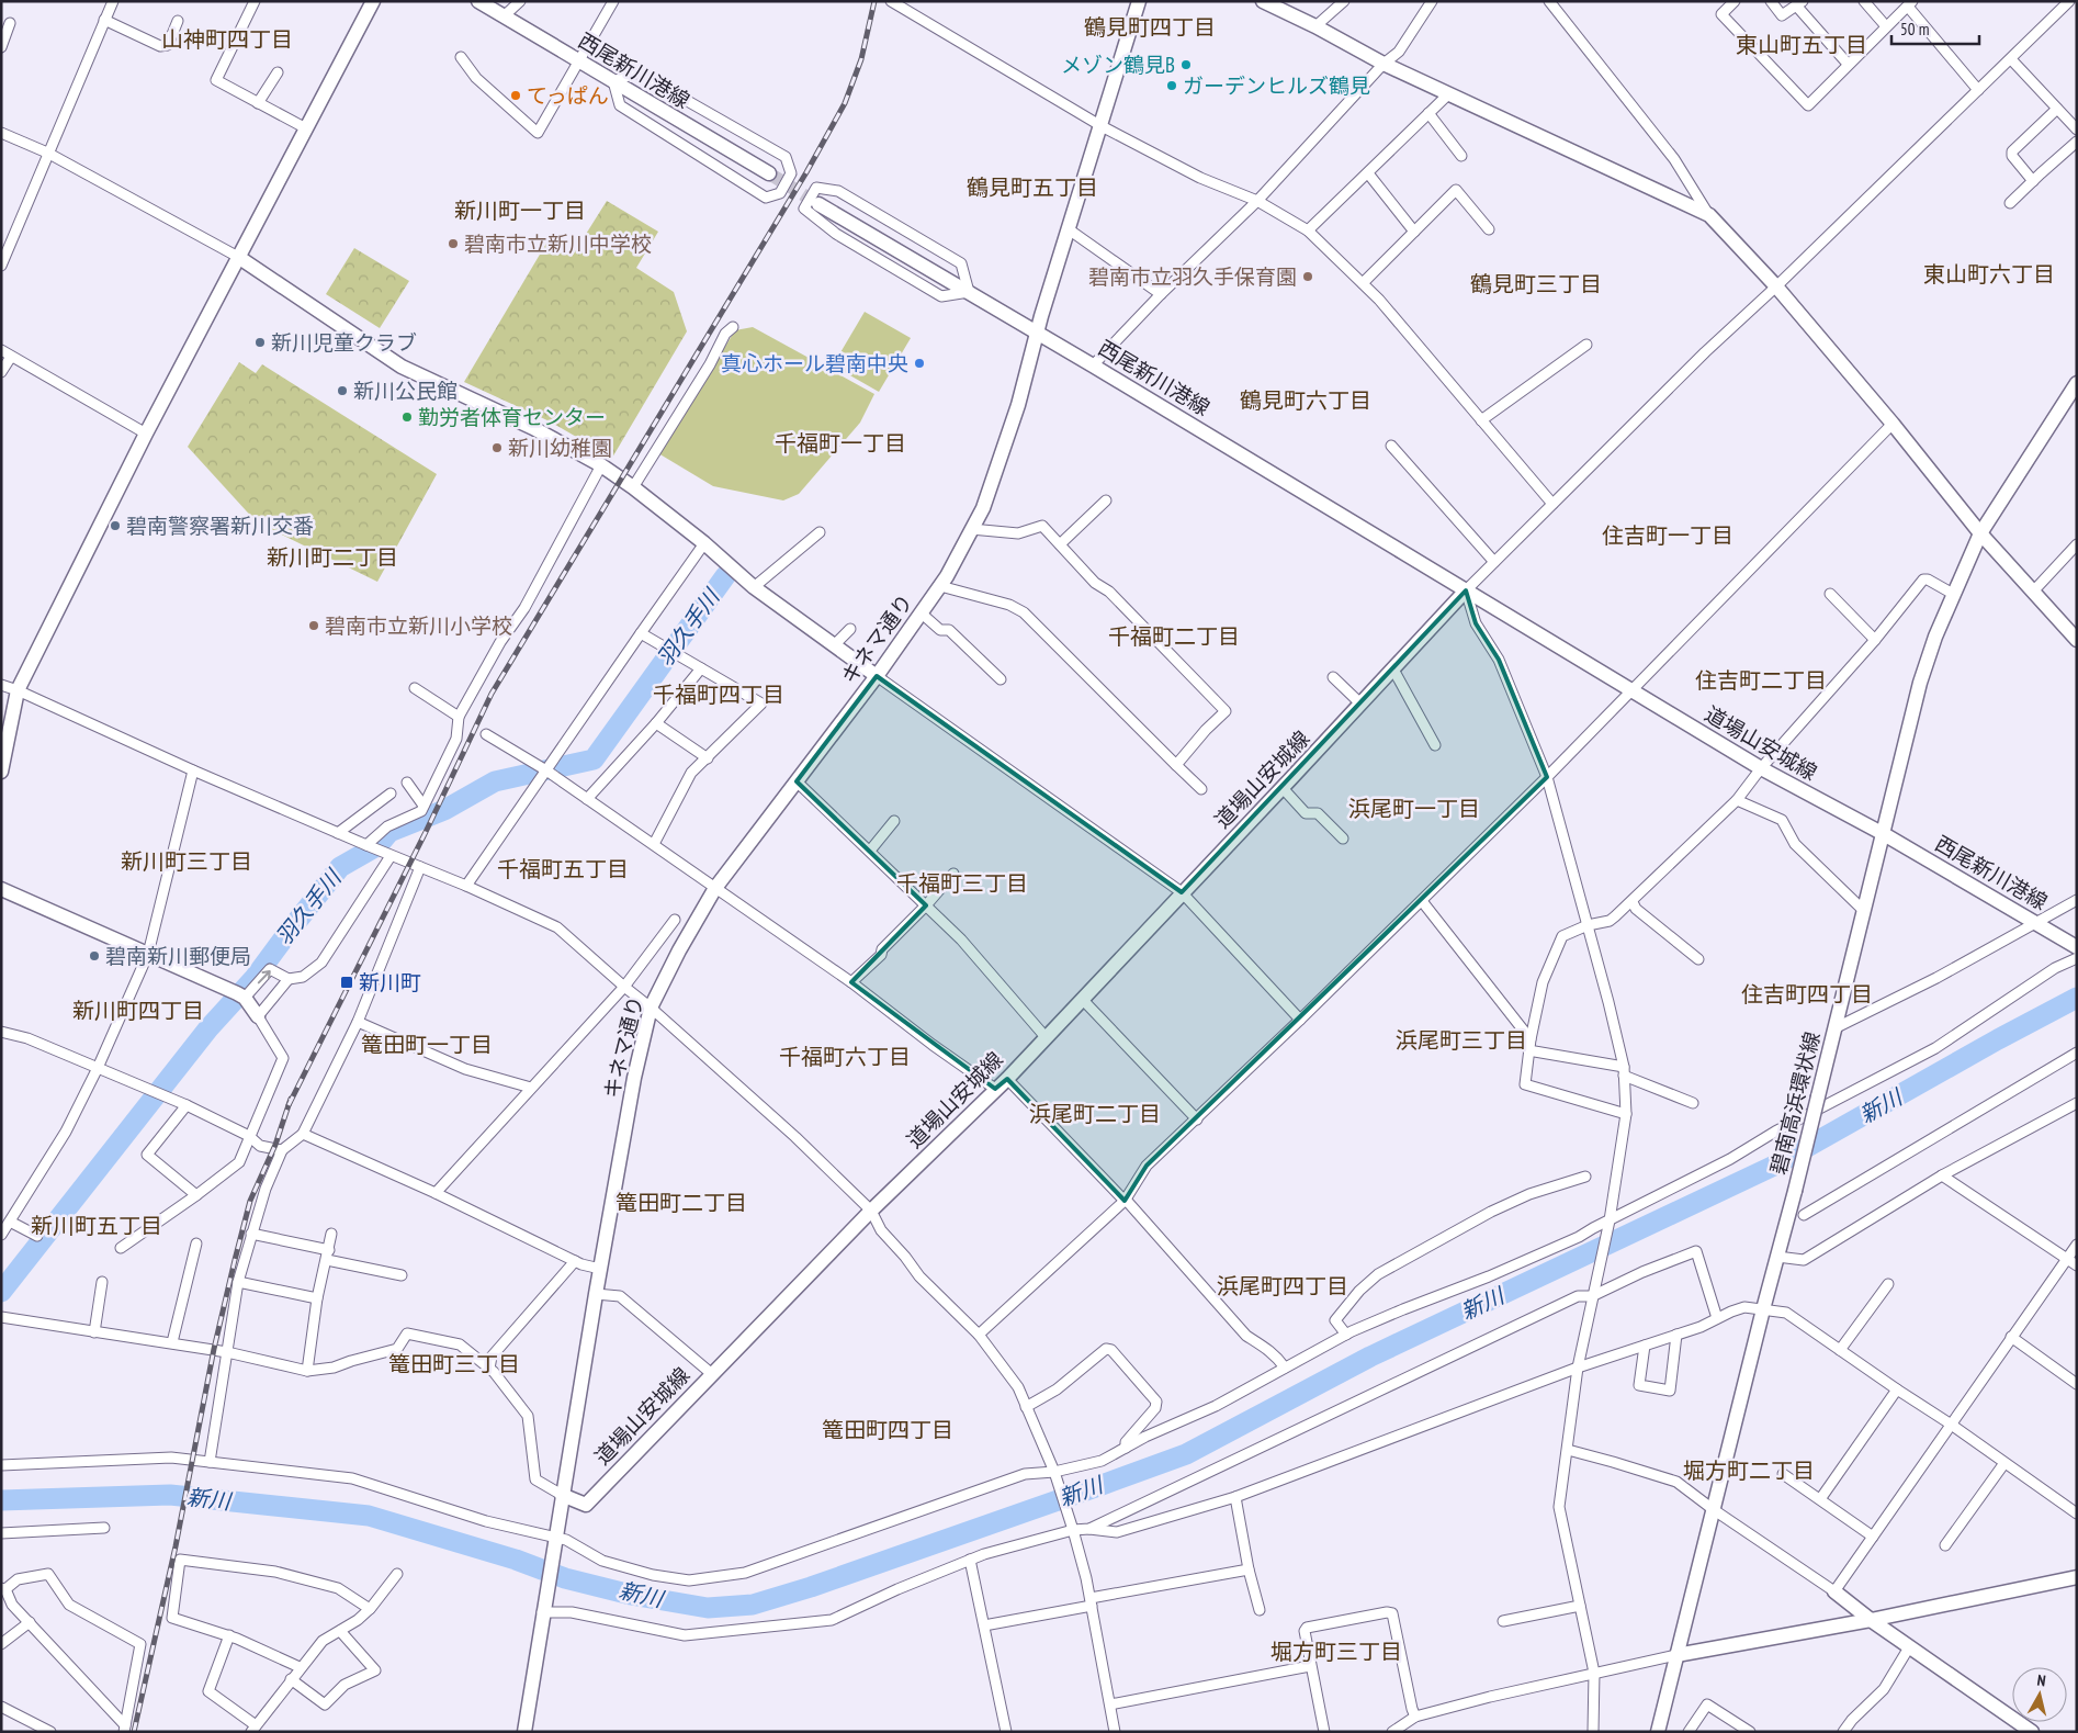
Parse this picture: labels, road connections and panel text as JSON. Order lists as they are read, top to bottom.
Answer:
{
  "streets": {
    "main road": [
      "西尾新川港線",
      "キネマ通り",
      "道場山安城線",
      "碧南高浜環状線"
    ]
  },
  "crossings": [
    ["西尾新川港線", "キネマ通り"],
    ["西尾新川港線", "道場山安城線"],
    ["西尾新川港線", "碧南高浜環状線"],
    ["キネマ通り", "道場山安城線"],
    ["道場山安城線", "碧南高浜環状線"]
  ],
  "districts": [
    "鶴見町四丁目",
    "山神町四丁目",
    "東山町五丁目",
    "鶴見町五丁目",
    "新川町一丁目",
    "東山町六丁目",
    "鶴見町三丁目",
    "鶴見町六丁目",
    "千福町一丁目",
    "住吉町一丁目",
    "新川町二丁目",
    "千福町二丁目",
    "住吉町二丁目",
    "千福町四丁目",
    "浜尾町一丁目",
    "新川町三丁目",
    "千福町五丁目",
    "千福町三丁目",
    "住吉町四丁目",
    "新川町四丁目",
    "浜尾町三丁目",
    "篭田町一丁目",
    "千福町六丁目",
    "浜尾町二丁目",
    "篭田町二丁目",
    "新川町五丁目",
    "浜尾町四丁目",
    "篭田町三丁目",
    "篭田町四丁目",
    "堀方町二丁目",
    "堀方町三丁目"
  ],
  "water": ["羽久手川", "新川"],
  "places": {
    "other": [
      "メゾン鶴見B",
      "ガーデンヒルズ鶴見",
      "てっぱん",
      "碧南市立新川中学校",
      "碧南市立羽久手保育園",
      "新川児童クラブ",
      "真心ホール碧南中央",
      "新川公民館",
      "勤労者体育センター",
      "新川幼稚園",
      "碧南警察署新川交番",
      "碧南市立新川小学校",
      "碧南新川郵便局"
    ],
    "transit": ["新川町"]
  },
  "scale_bar": "50 m",
  "north": "top"
}
